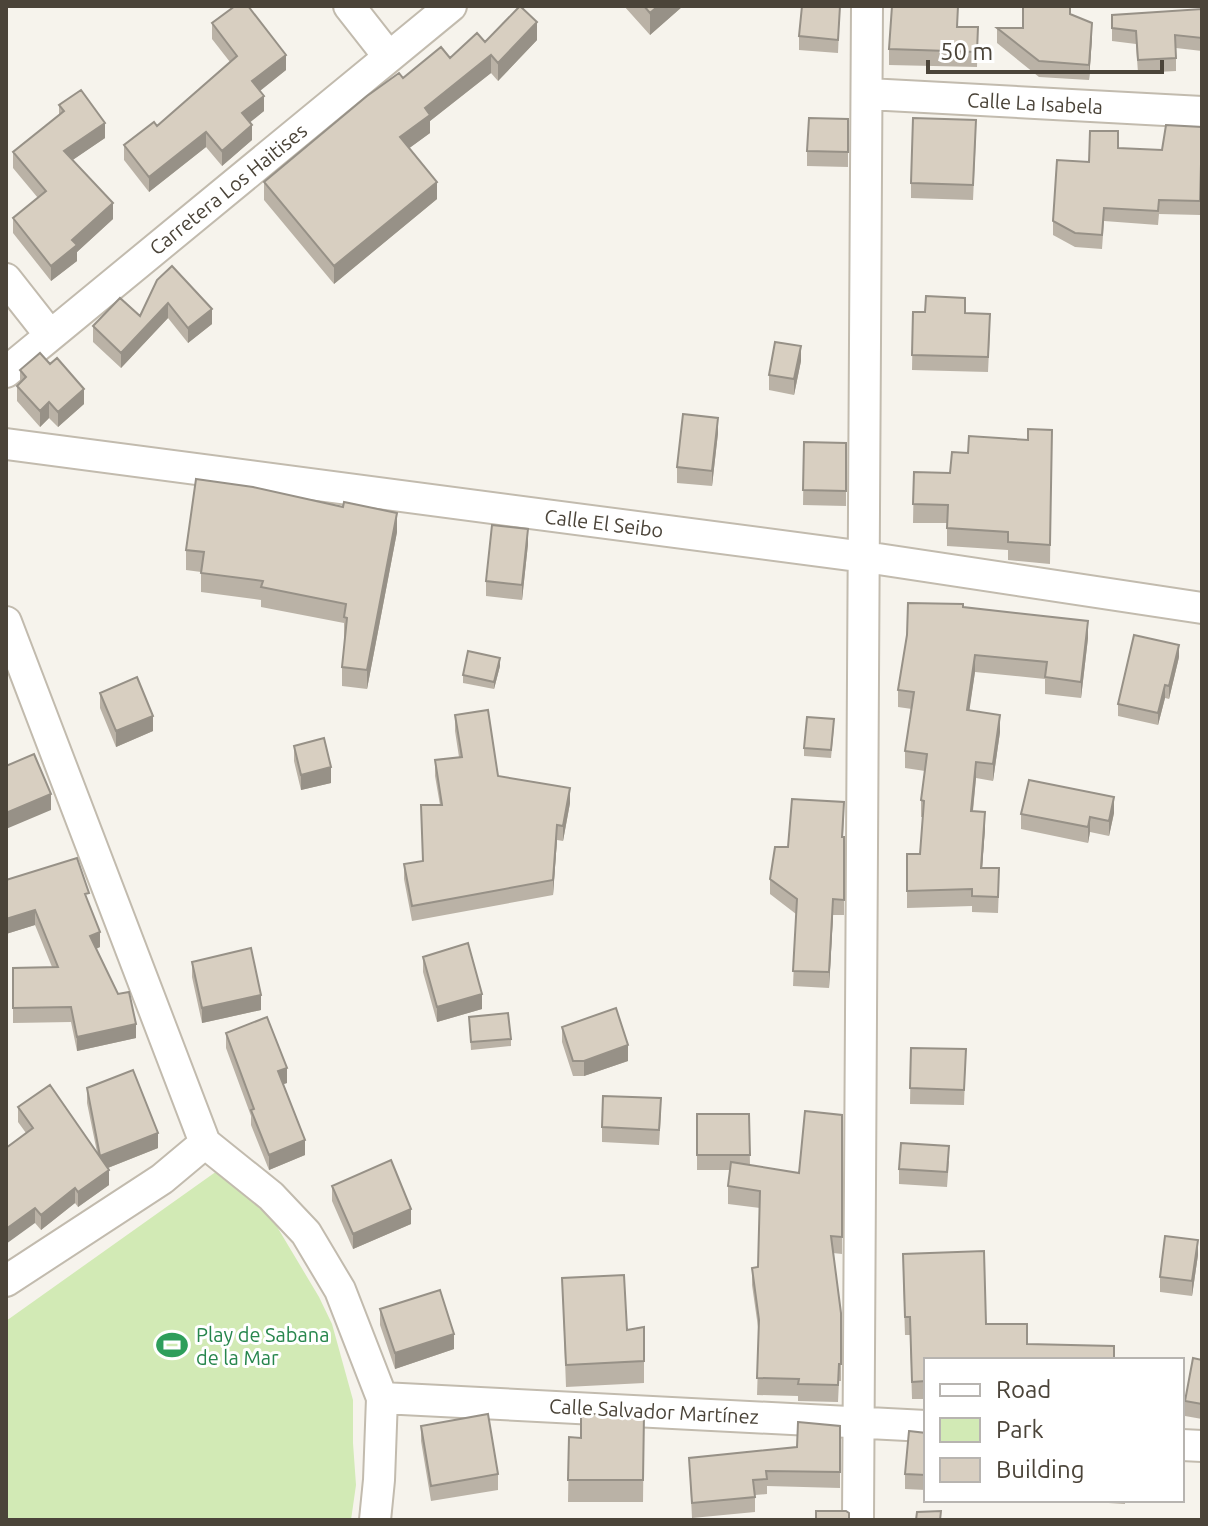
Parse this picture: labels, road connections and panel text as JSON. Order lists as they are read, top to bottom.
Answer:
{
  "streets": {
    "street": [
      "Calle La Isabela",
      "Carretera Los Haitises",
      "Calle El Seibo",
      "Calle Salvador Martínez"
    ]
  },
  "places": {
    "sports": ["Play de Sabana de la Mar"]
  },
  "legend": ["Road", "Park", "Building"],
  "scale_bar": "50 m"
}
